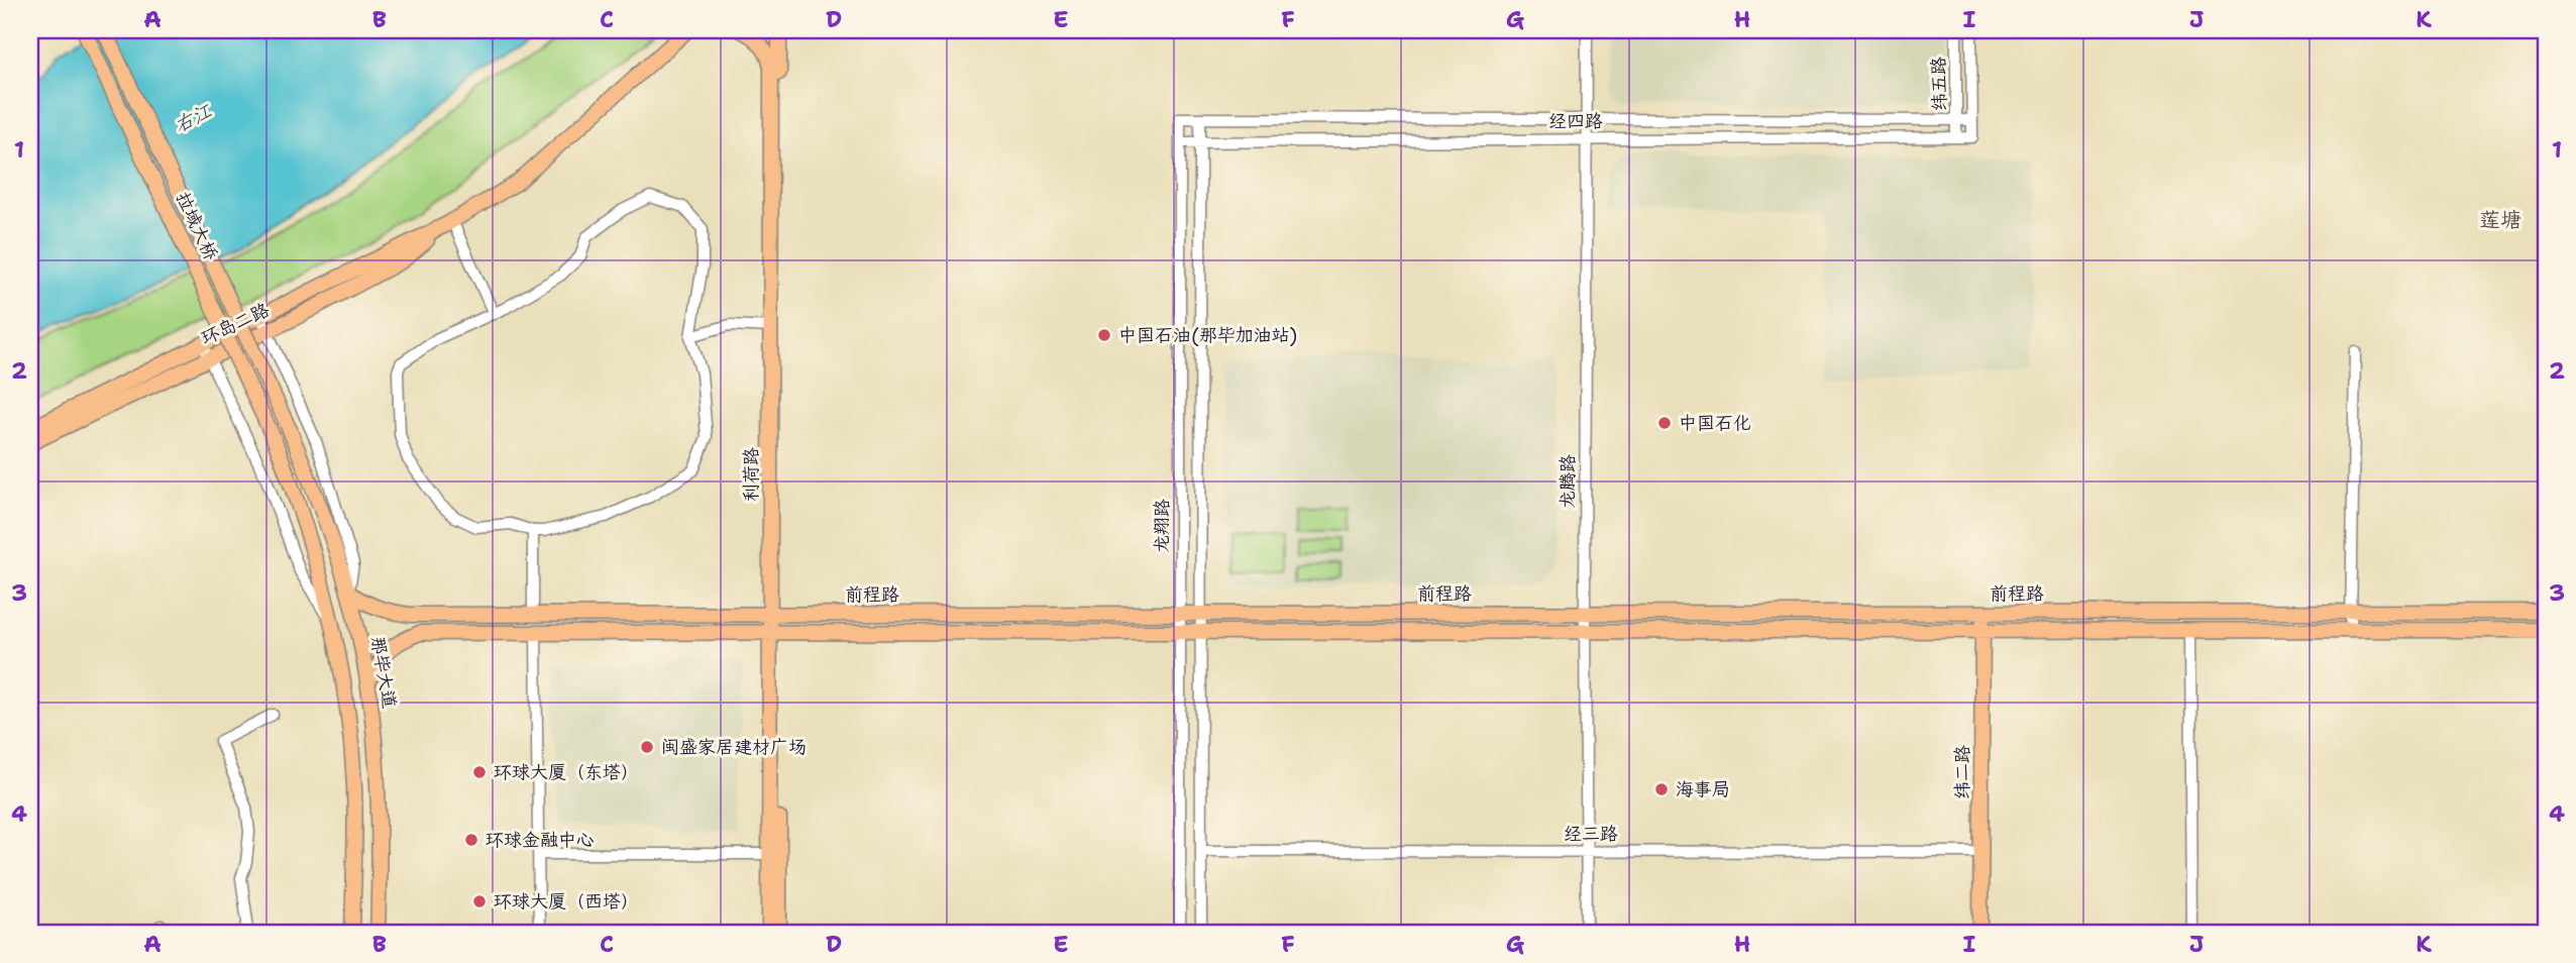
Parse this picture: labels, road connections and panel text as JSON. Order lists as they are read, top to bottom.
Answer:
{
  "streets": {
    "main road": [
      "拉域大桥",
      "环岛二路",
      "利荷路",
      "前程路",
      "那毕大道",
      "纬二路"
    ],
    "street": [
      "纬五路",
      "经四路",
      "龙腾路",
      "龙翔路",
      "经三路"
    ]
  },
  "crossings": [
    ["纬五路", "经四路"],
    ["经四路", "龙腾路"],
    ["经四路", "龙翔路"],
    ["拉域大桥", "那毕大道"],
    ["利荷路", "前程路"],
    ["龙腾路", "前程路"],
    ["龙腾路", "经三路"],
    ["龙翔路", "前程路"],
    ["前程路", "那毕大道"],
    ["前程路", "纬二路"],
    ["纬二路", "经三路"]
  ],
  "districts": ["莲塘"],
  "water": ["右江"],
  "places": [
    "中国石油(那毕加油站)",
    "中国石化",
    "闽盛家居建材广场",
    "环球大厦（东塔）",
    "海事局",
    "环球金融中心",
    "环球大厦（西塔）"
  ],
  "grid": {
    "columns": [
      "A",
      "B",
      "C",
      "D",
      "E",
      "F",
      "G",
      "H",
      "I",
      "J",
      "K"
    ],
    "rows": [
      "1",
      "2",
      "3",
      "4"
    ]
  }
}
